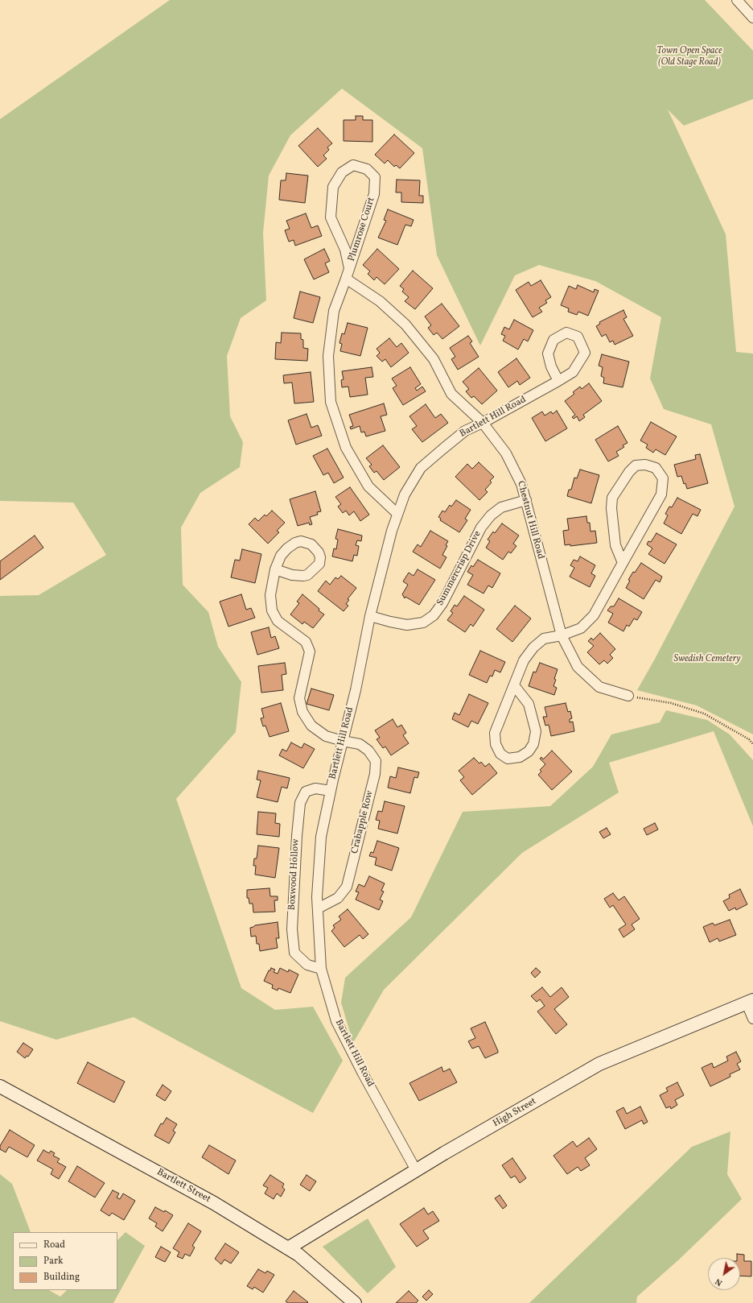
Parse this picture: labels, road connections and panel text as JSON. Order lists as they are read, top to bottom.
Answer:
{
  "streets": {
    "street": [
      "Plumrose Court",
      "Bartlett Hill Road",
      "Chestnut Hill Road",
      "Summercrisp Drive",
      "Crabapple Row",
      "Boxwood Hollow",
      "High Street",
      "Bartlett Street"
    ]
  },
  "crossings": [
    ["Plumrose Court", "Bartlett Hill Road"],
    ["Plumrose Court", "Chestnut Hill Road"],
    ["Bartlett Hill Road", "Chestnut Hill Road"],
    ["Bartlett Hill Road", "Summercrisp Drive"],
    ["Bartlett Hill Road", "Crabapple Row"],
    ["Bartlett Hill Road", "Boxwood Hollow"],
    ["Bartlett Hill Road", "High Street"],
    ["Chestnut Hill Road", "Summercrisp Drive"],
    ["High Street", "Bartlett Street"]
  ],
  "parks": ["Town Open Space (Old Stage Road)", "Swedish Cemetery"],
  "legend": ["Road", "Park", "Building"],
  "north": "bottom left"
}
